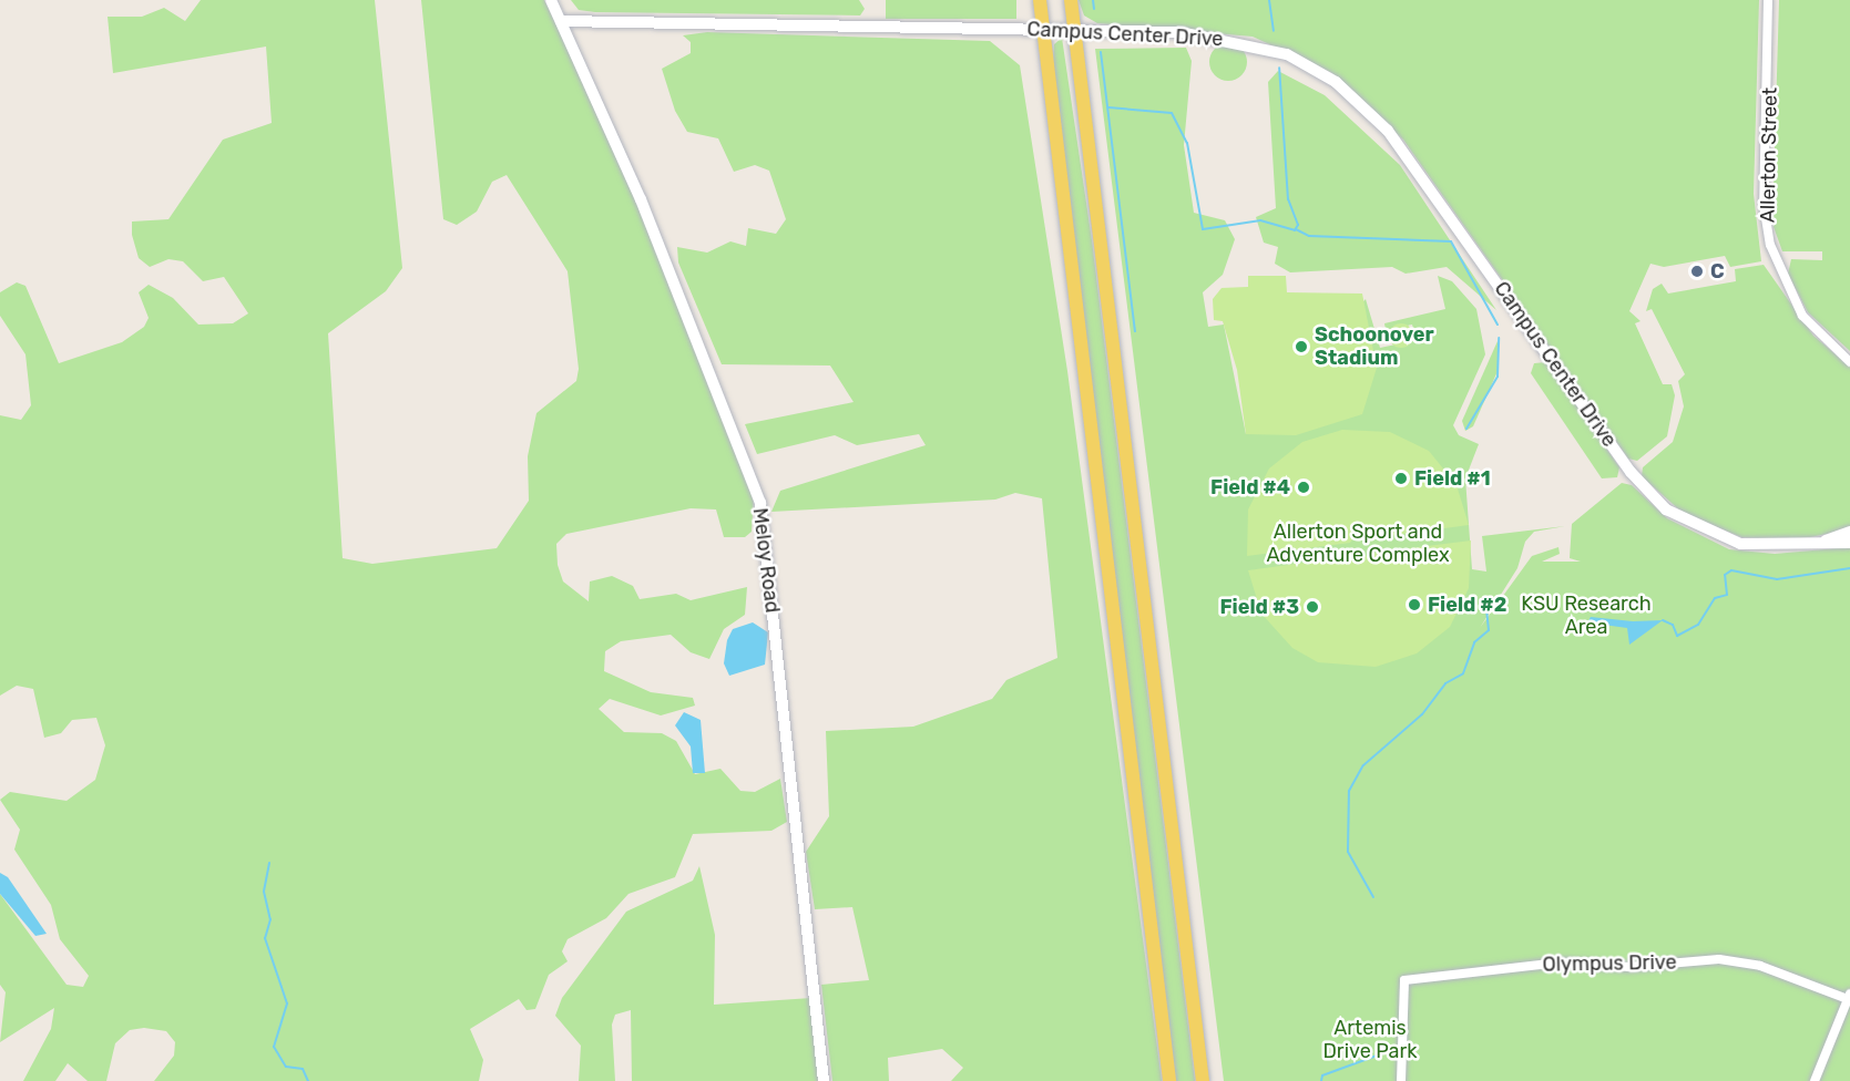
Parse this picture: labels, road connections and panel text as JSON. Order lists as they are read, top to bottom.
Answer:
{
  "streets": {
    "street": [
      "Campus Center Drive",
      "Allerton Street",
      "Meloy Road",
      "Olympus Drive"
    ]
  },
  "crossings": [
    ["Campus Center Drive", "Meloy Road"]
  ],
  "parks": ["Allerton Sport and Adventure Complex", "KSU Research Area", "Artemis Drive Park"],
  "places": [
    "C",
    "Schoonover Stadium",
    "Field #1",
    "Field #4",
    "Field #2",
    "Field #3"
  ]
}
